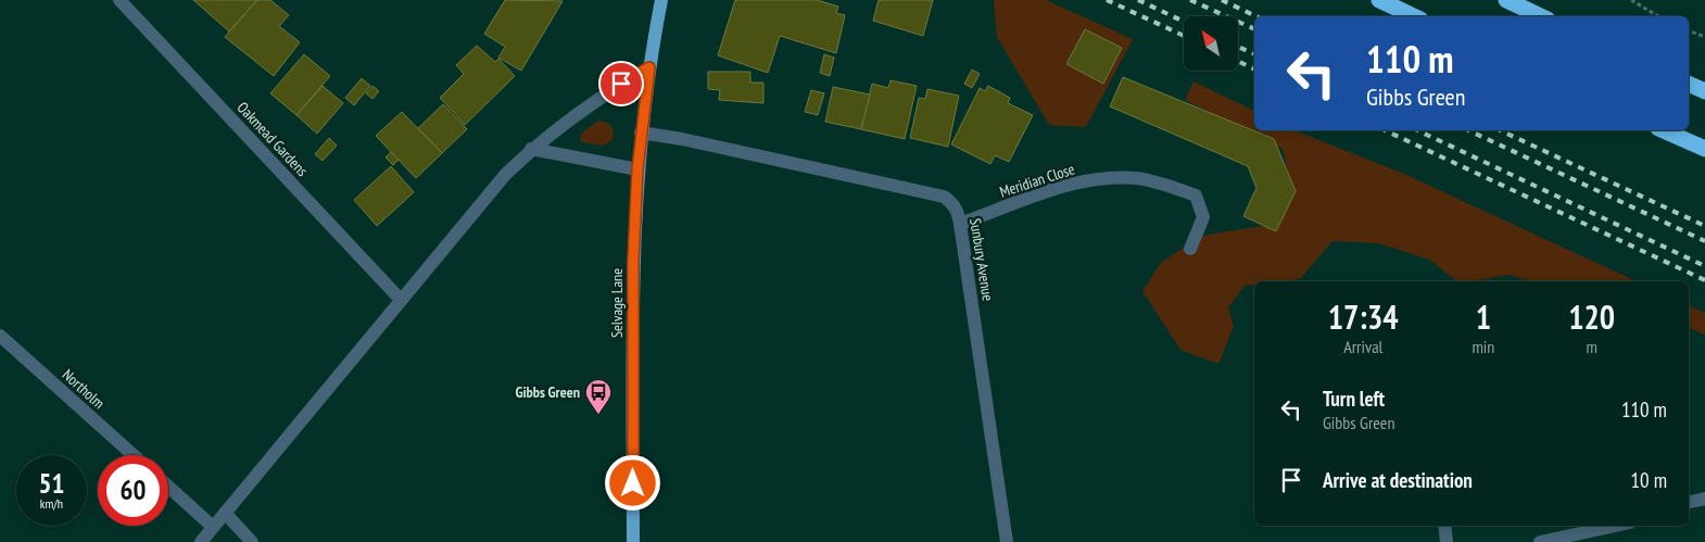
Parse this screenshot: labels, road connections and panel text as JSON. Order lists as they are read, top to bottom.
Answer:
{
  "streets": {
    "main road": ["Selvage Lane"],
    "street": [
      "Oakmead Gardens",
      "Meridian Close",
      "Sunbury Avenue",
      "Northolm"
    ]
  },
  "crossings": [
    ["Meridian Close", "Sunbury Avenue"],
    ["Sunbury Avenue", "Selvage Lane"]
  ],
  "places": {
    "bus stop": ["Gibbs Green"]
  },
  "north": "top left",
  "page": {
    "turn": ["110 m", "Gibbs Green"],
    "eta": [
      "17:34",
      "Arrival",
      "1",
      "min",
      "120",
      "m"
    ],
    "list": [
      {
        "name": "Turn left",
        "note": "Gibbs Green",
        "value": "110 m"
      },
      {
        "name": "Arrive at destination",
        "value": "10 m"
      }
    ],
    "speed": "51 km/h",
    "limit": "60"
  }
}
